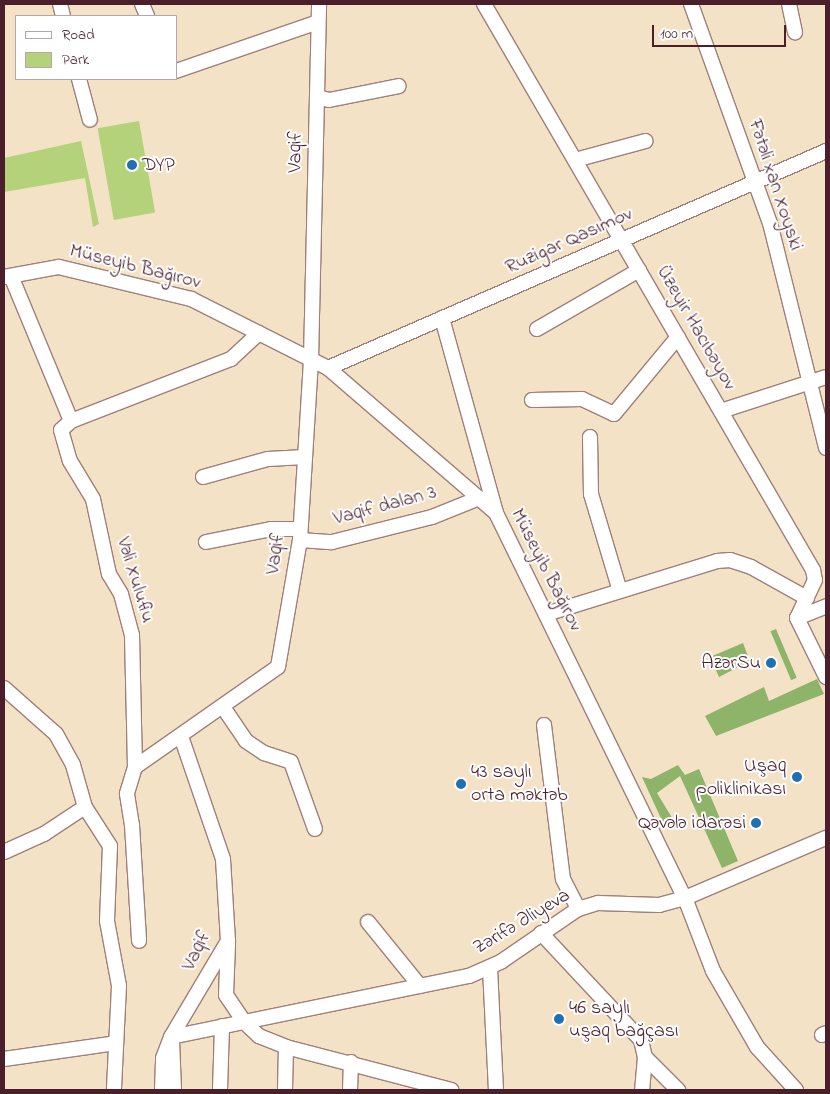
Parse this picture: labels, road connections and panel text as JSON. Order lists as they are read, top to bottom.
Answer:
{
  "streets": {
    "street": [
      "Vaqif",
      "Fətəli xan Xoyski",
      "Ruzigar Qasımov",
      "Müseyib Bağırov",
      "Üzeyir Hacıbəyov",
      "Vaqif dalan 3",
      "Vəli Xuluflu",
      "Zərifə Əliyeva"
    ]
  },
  "crossings": [
    ["Vaqif", "Müseyib Bağırov"],
    ["Vaqif", "Vaqif dalan 3"],
    ["Vaqif", "Zərifə Əliyeva"],
    ["Fətəli xan Xoyski", "Ruzigar Qasımov"],
    ["Ruzigar Qasımov", "Müseyib Bağırov"],
    ["Ruzigar Qasımov", "Üzeyir Hacıbəyov"],
    ["Müseyib Bağırov", "Vaqif dalan 3"],
    ["Müseyib Bağırov", "Zərifə Əliyeva"]
  ],
  "places": [
    "DYP",
    "AzərSu",
    "Uşaq poliklinikası",
    "43 saylı orta məktəb",
    "Qəvələ idarəsi",
    "46 saylı uşaq bağçası"
  ],
  "legend": ["Road", "Park"],
  "scale_bar": "100 m"
}
